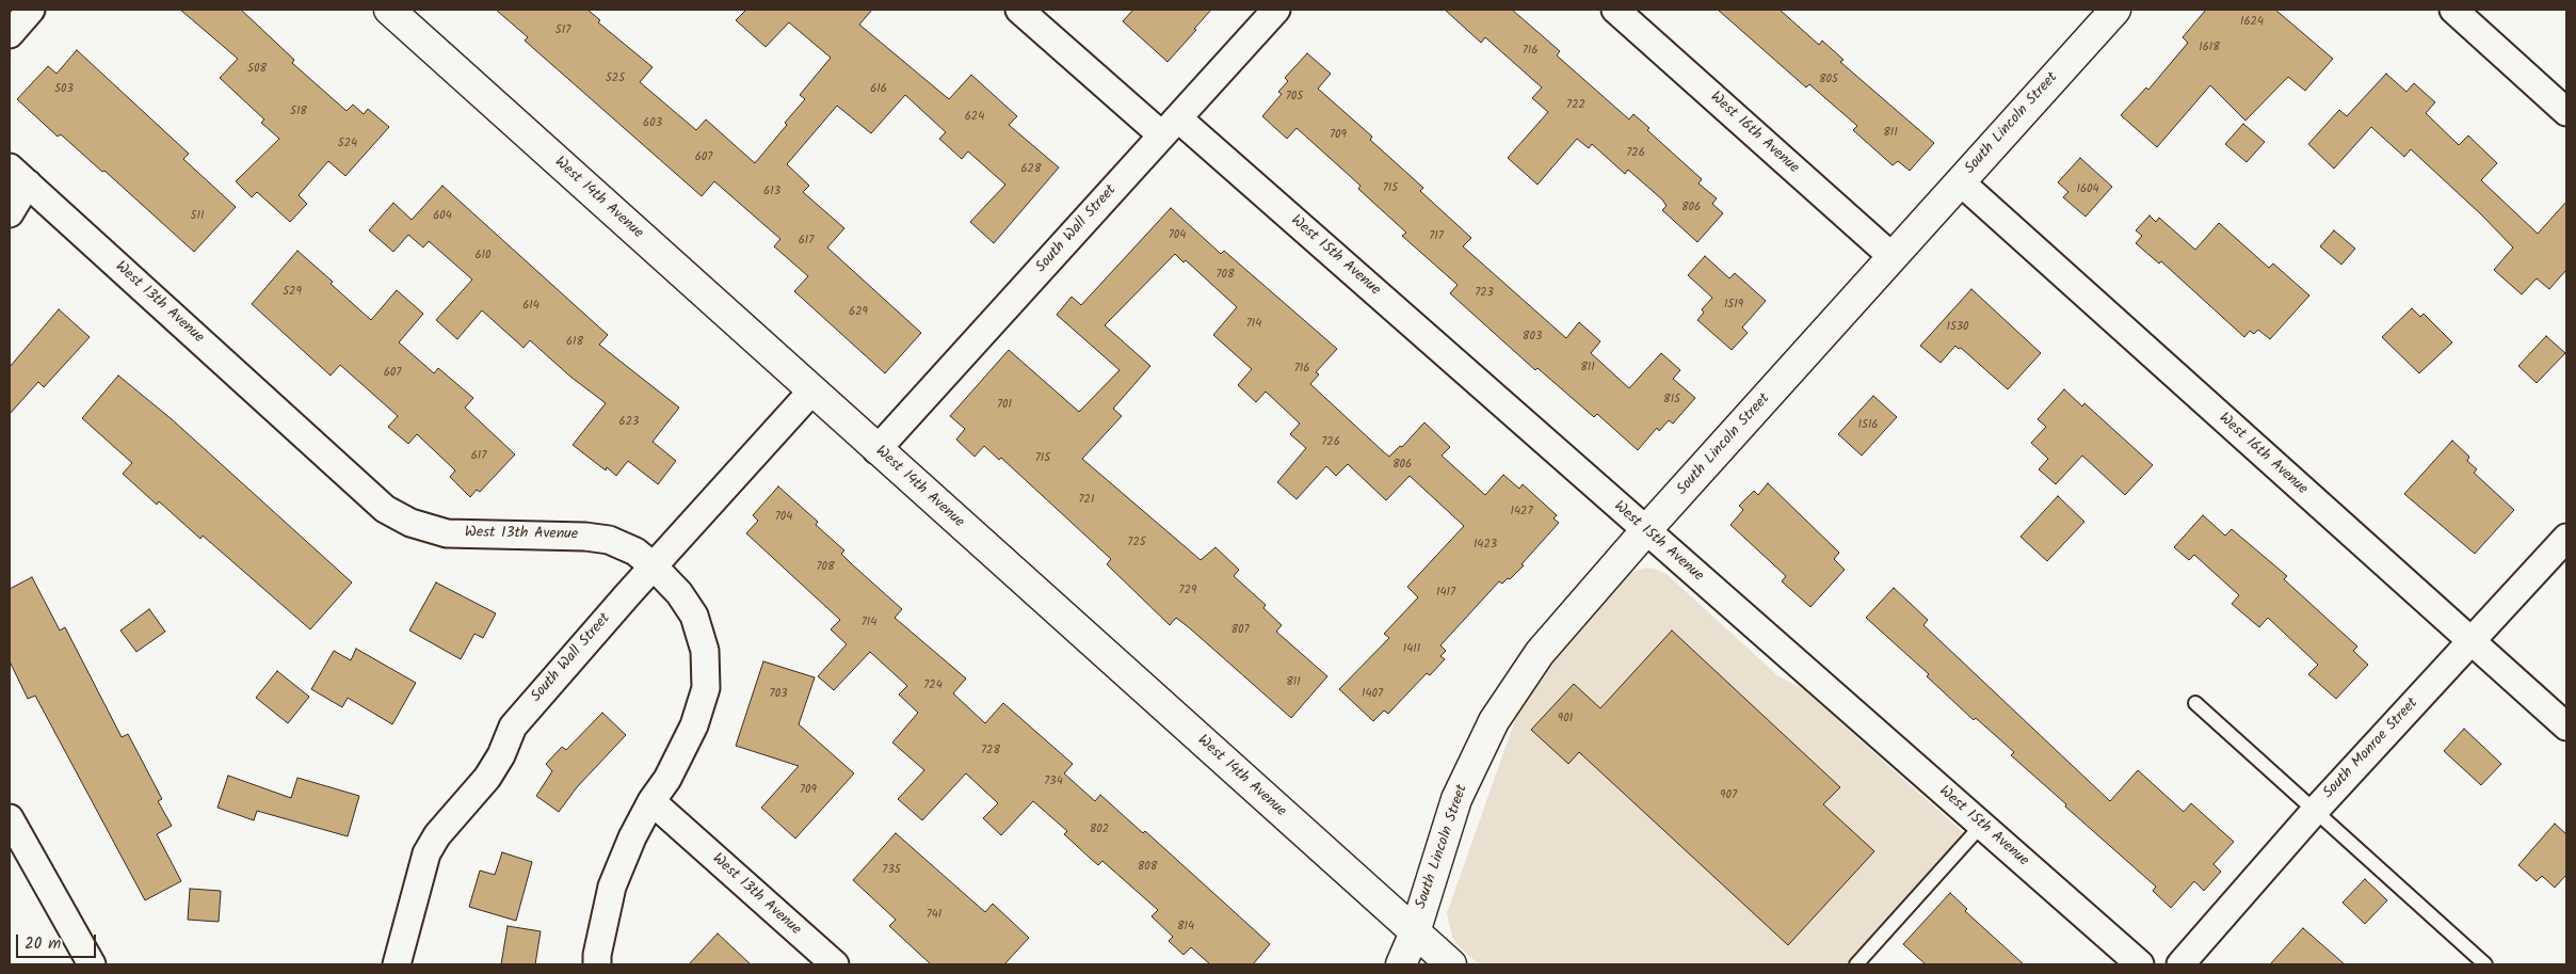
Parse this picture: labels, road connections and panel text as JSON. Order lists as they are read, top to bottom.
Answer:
{
  "streets": {
    "street": [
      "South Lincoln Street",
      "West 16th Avenue",
      "West 14th Avenue",
      "South Wall Street",
      "West 15th Avenue",
      "West 13th Avenue",
      "South Monroe Street"
    ]
  },
  "crossings": [
    ["South Lincoln Street", "West 16th Avenue"],
    ["South Lincoln Street", "West 14th Avenue"],
    ["South Lincoln Street", "West 15th Avenue"],
    ["West 16th Avenue", "South Monroe Street"],
    ["West 14th Avenue", "South Wall Street"],
    ["South Wall Street", "West 15th Avenue"],
    ["South Wall Street", "West 13th Avenue"]
  ],
  "house_numbers": [
    "1624",
    "517",
    "1618",
    "716",
    "508",
    "525",
    "805",
    "503",
    "616",
    "705",
    "722",
    "518",
    "624",
    "603",
    "811",
    "709",
    "524",
    "726",
    "607",
    "628",
    "715",
    "1604",
    "613",
    "806",
    "511",
    "604",
    "704",
    "717",
    "617",
    "610",
    "708",
    "529",
    "723",
    "1519",
    "614",
    "629",
    "714",
    "1530",
    "803",
    "618",
    "811",
    "716",
    "607",
    "815",
    "701",
    "623",
    "1516",
    "726",
    "617",
    "715",
    "806",
    "721",
    "1427",
    "704",
    "725",
    "1423",
    "708",
    "729",
    "1417",
    "714",
    "807",
    "1411",
    "811",
    "724",
    "703",
    "1407",
    "901",
    "728",
    "734",
    "709",
    "907",
    "802",
    "808",
    "735",
    "741",
    "814"
  ],
  "scale_bar": "20 m"
}
